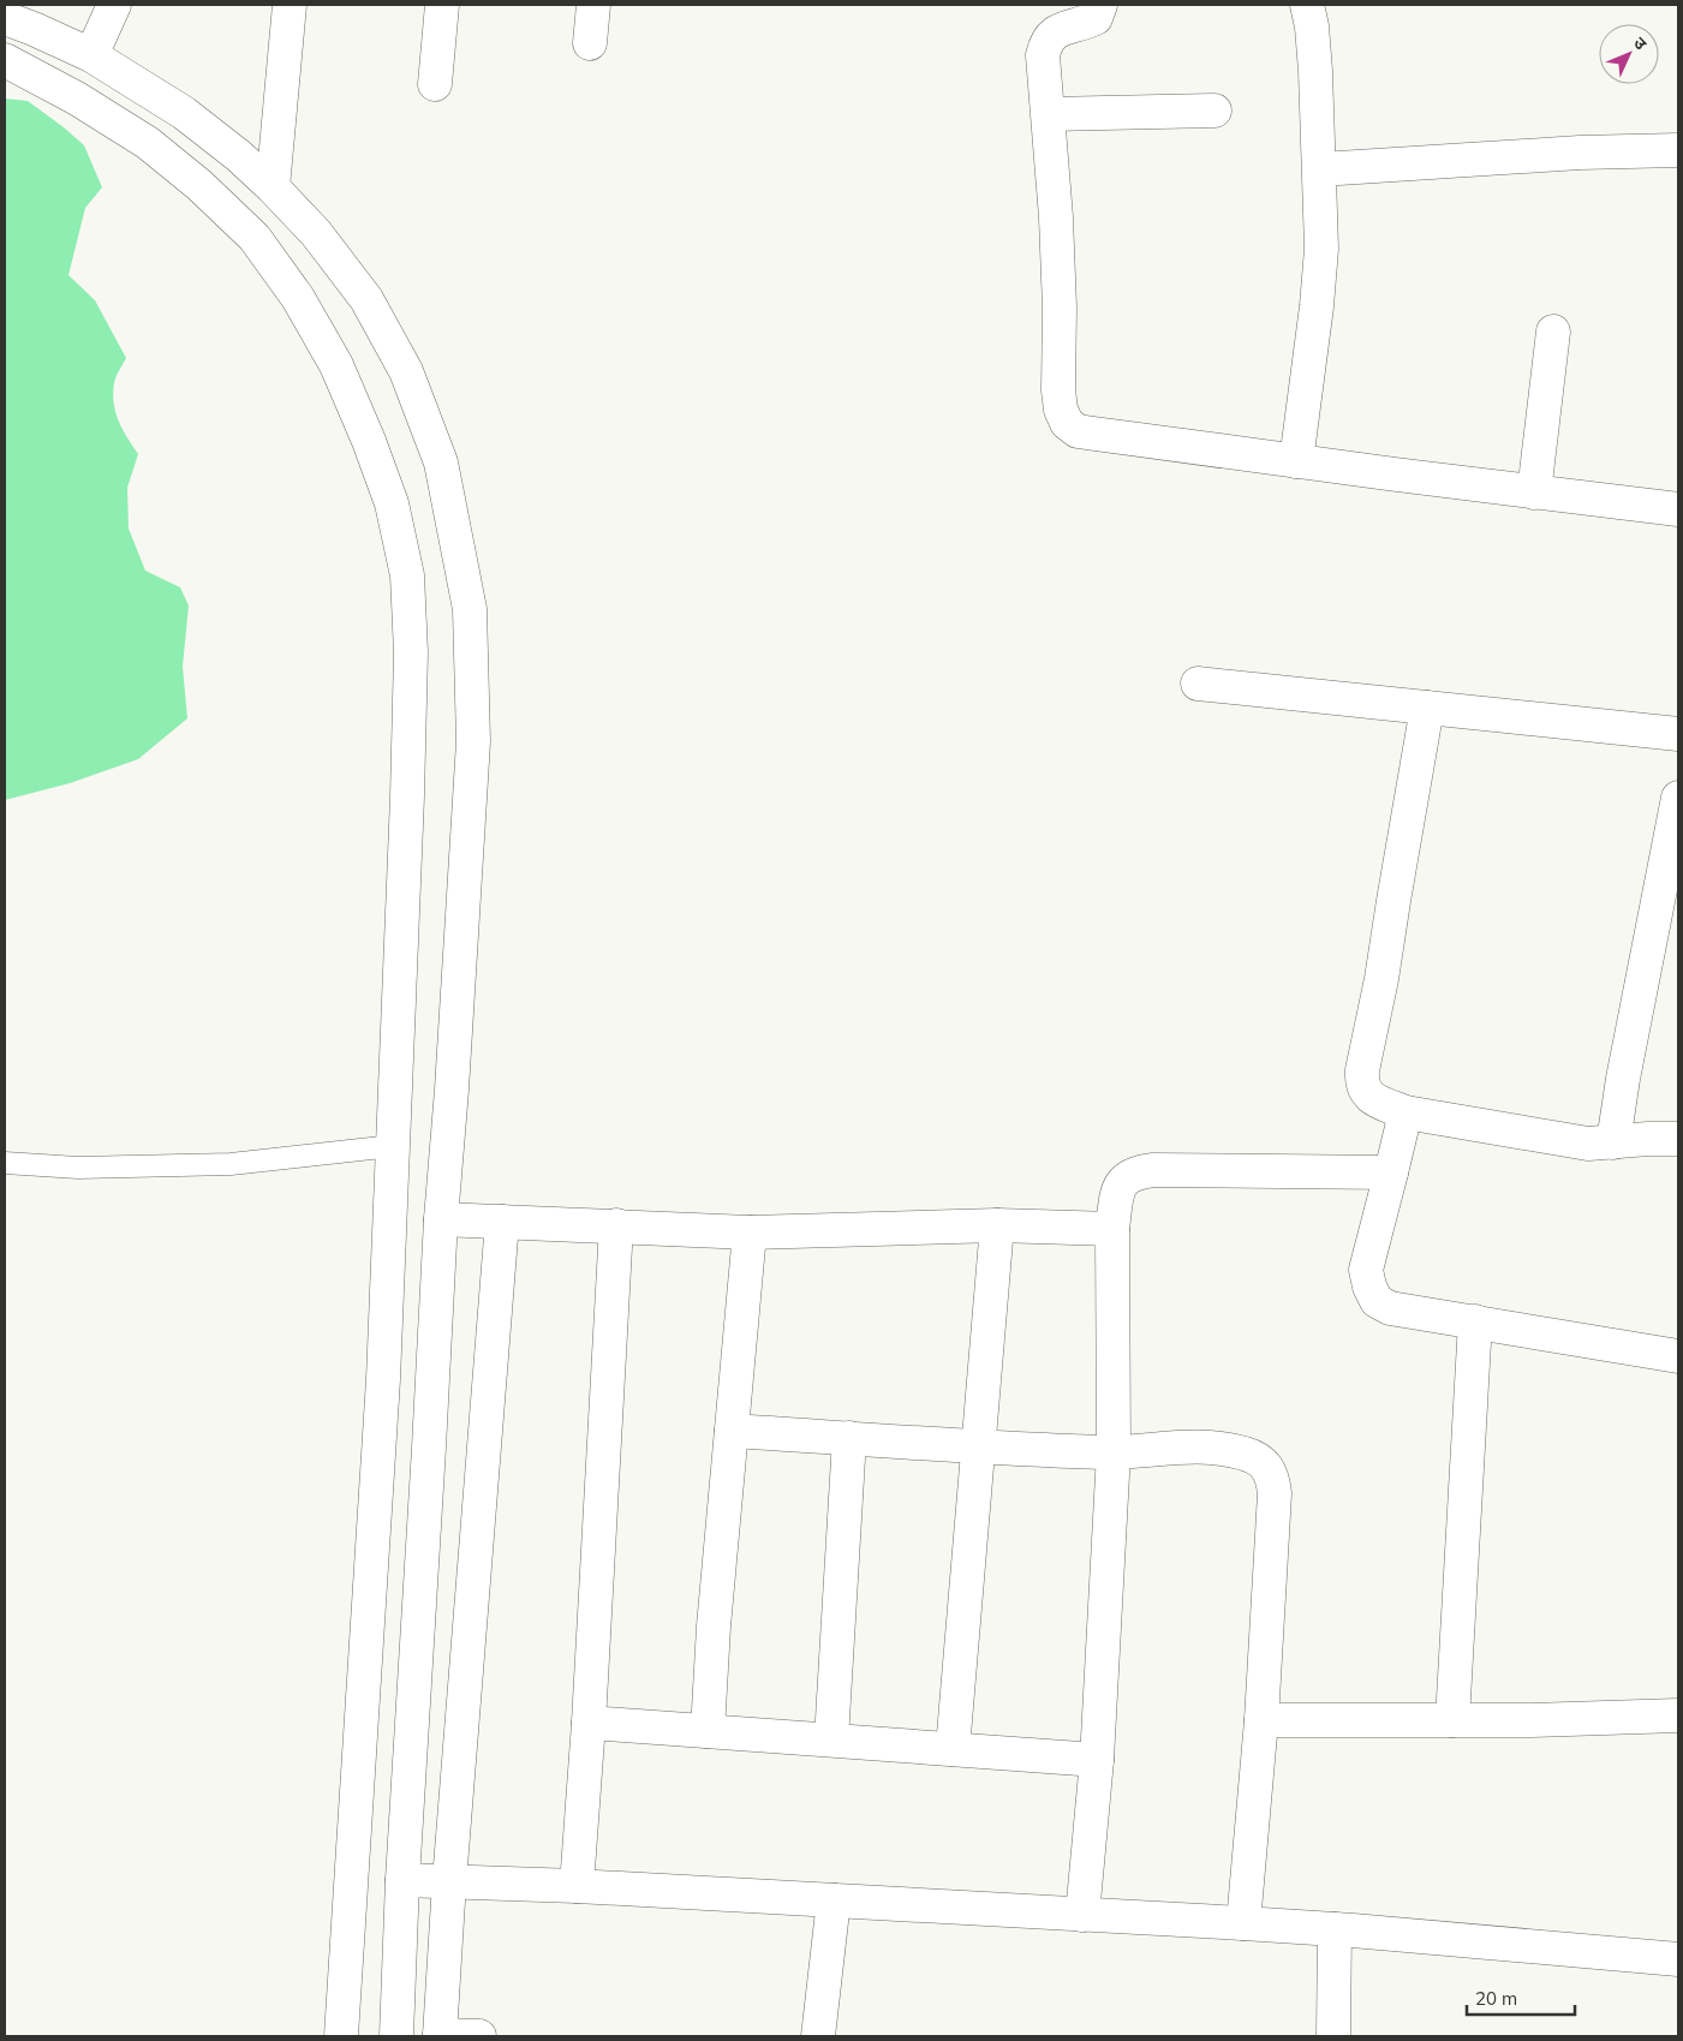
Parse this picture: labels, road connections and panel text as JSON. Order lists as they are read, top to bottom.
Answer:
{
  "scale_bar": "20 m",
  "north": "top right"
}
